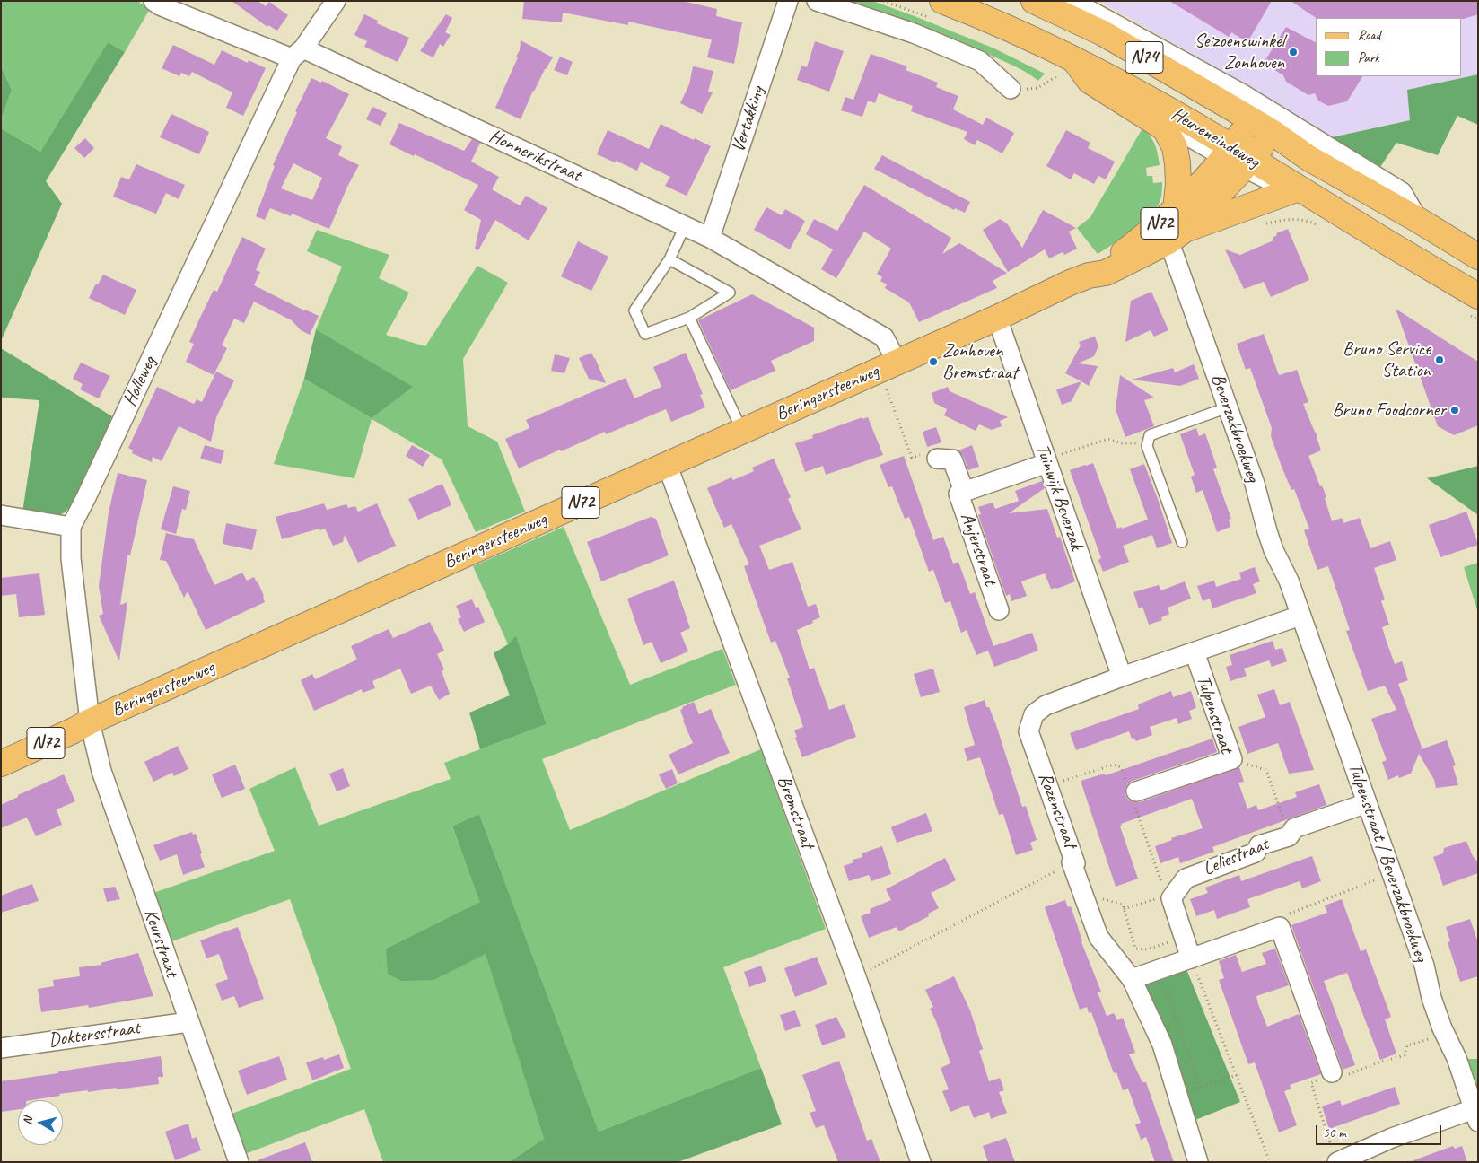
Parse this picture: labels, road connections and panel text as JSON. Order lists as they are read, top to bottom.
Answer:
{
  "streets": {
    "main road": [
      "N74",
      "Heuveneindeweg",
      "N72",
      "Beringersteenweg"
    ],
    "street": [
      "Vertakking",
      "Honnerikstraat",
      "Holleweg",
      "Beverzakbroekweg",
      "Tuinwijk Beverzak",
      "Anjerstraat",
      "Tulpenstraat",
      "Rozenstraat",
      "Bremstraat",
      "Leliestraat",
      "Tulpenstraat / Beverzakbroekweg",
      "Keurstraat",
      "Doktersstraat"
    ]
  },
  "crossings": [
    ["N74", "Heuveneindeweg"],
    ["Vertakking", "Honnerikstraat"],
    ["Heuveneindeweg", "Beringersteenweg"],
    ["Honnerikstraat", "Holleweg"],
    ["Honnerikstraat", "Beringersteenweg"],
    ["Holleweg", "Beringersteenweg"],
    ["Holleweg", "Keurstraat"],
    ["Beringersteenweg", "Beverzakbroekweg"],
    ["Beringersteenweg", "Tuinwijk Beverzak"],
    ["Beringersteenweg", "Bremstraat"],
    ["Beringersteenweg", "Keurstraat"],
    ["Beverzakbroekweg", "Rozenstraat"],
    ["Beverzakbroekweg", "Tulpenstraat / Beverzakbroekweg"],
    ["Tuinwijk Beverzak", "Anjerstraat"],
    ["Tuinwijk Beverzak", "Rozenstraat"],
    ["Tulpenstraat", "Rozenstraat"],
    ["Rozenstraat", "Tulpenstraat / Beverzakbroekweg"],
    ["Leliestraat", "Tulpenstraat / Beverzakbroekweg"],
    ["Keurstraat", "Doktersstraat"]
  ],
  "places": [
    "Seizoenswinkel Zonhoven",
    "Bruno Service Station",
    "Zonhoven Bremstraat",
    "Bruno Foodcorner"
  ],
  "legend": ["Road", "Park"],
  "scale_bar": "50 m",
  "north": "left"
}
